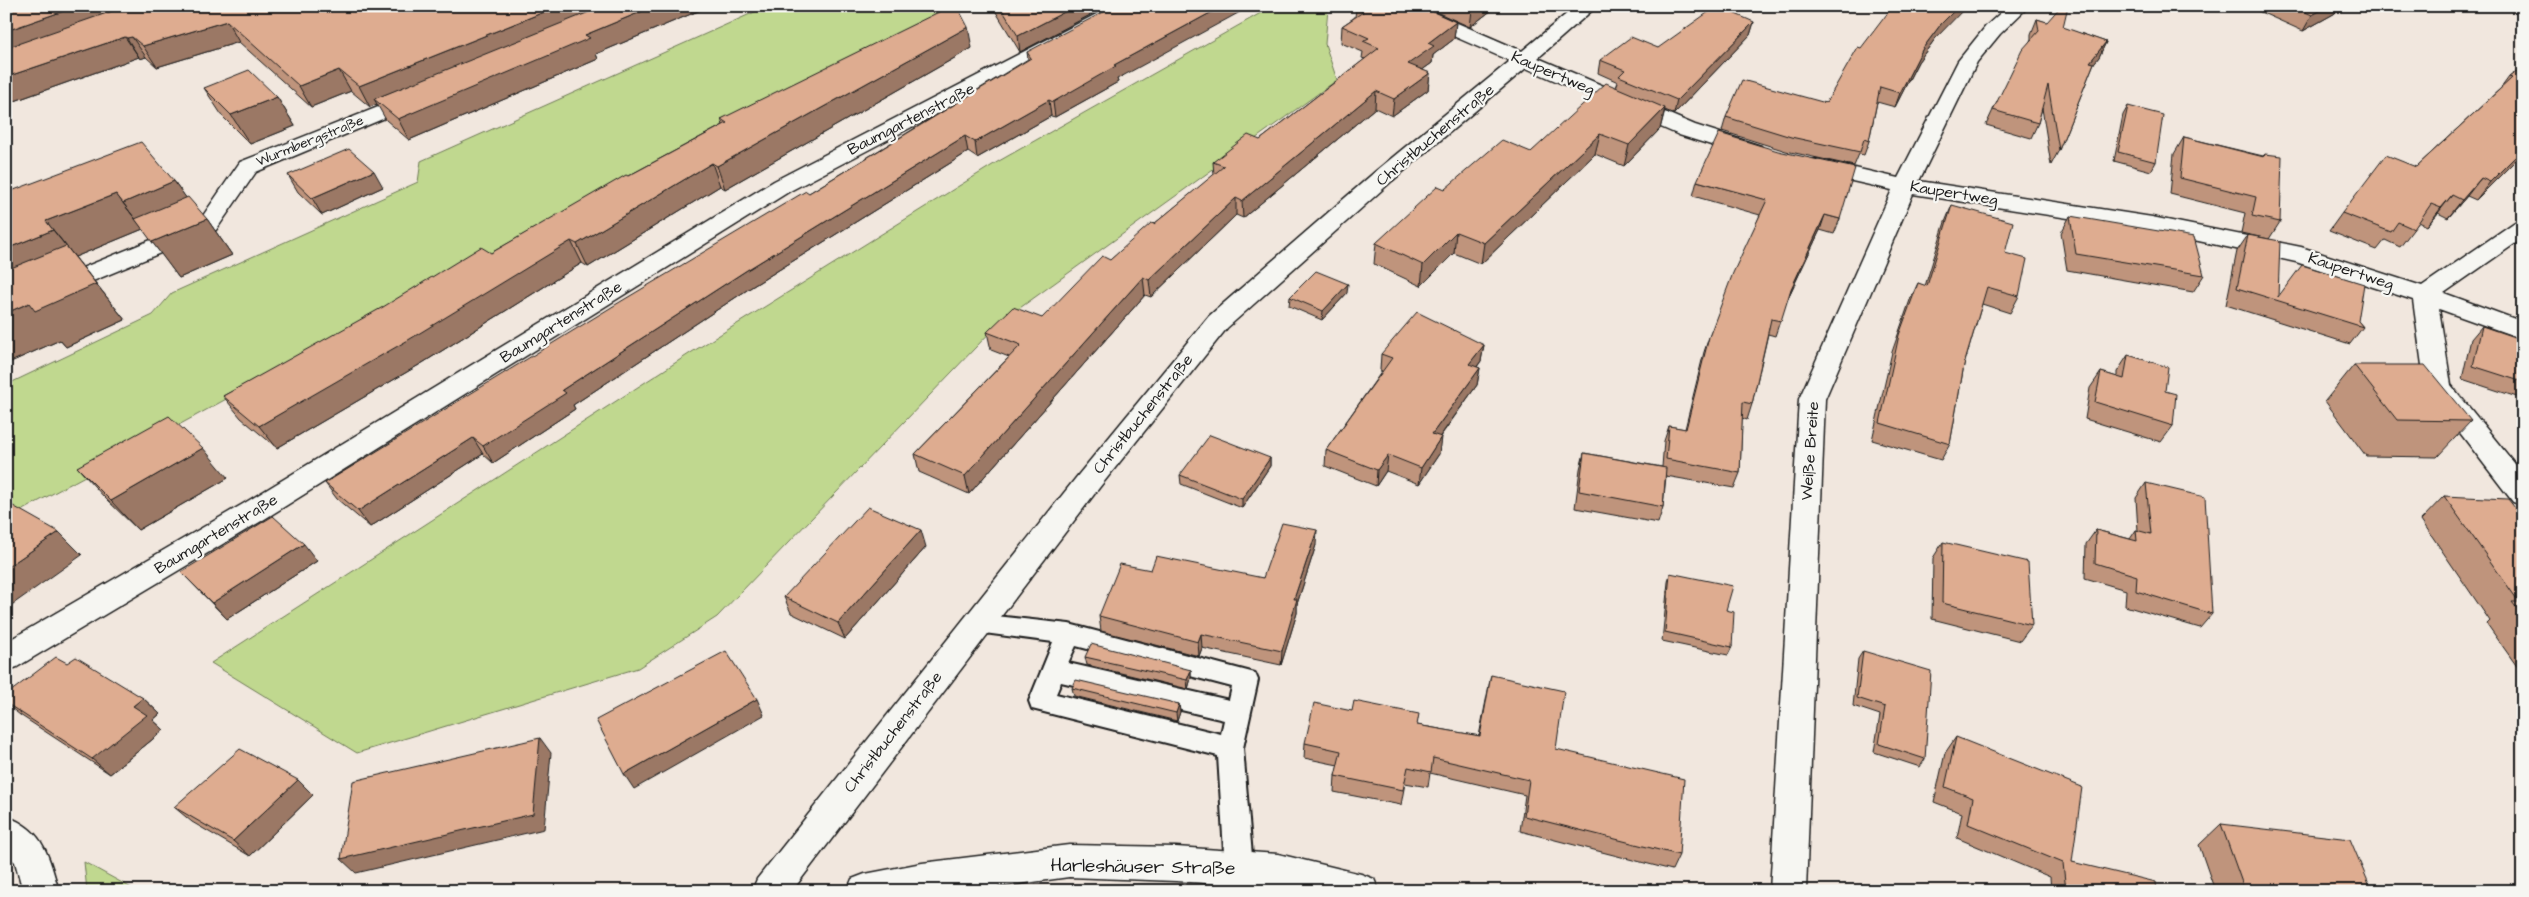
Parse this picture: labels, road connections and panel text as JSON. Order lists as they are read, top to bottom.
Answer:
{
  "streets": {
    "street": [
      "Kaupertweg",
      "Baumgartenstraße",
      "Christbuchenstraße",
      "Wurmbergstraße",
      "Weiße Breite",
      "Harleshäuser Straße"
    ]
  },
  "crossings": [
    ["Kaupertweg", "Christbuchenstraße"],
    ["Kaupertweg", "Weiße Breite"]
  ]
}
